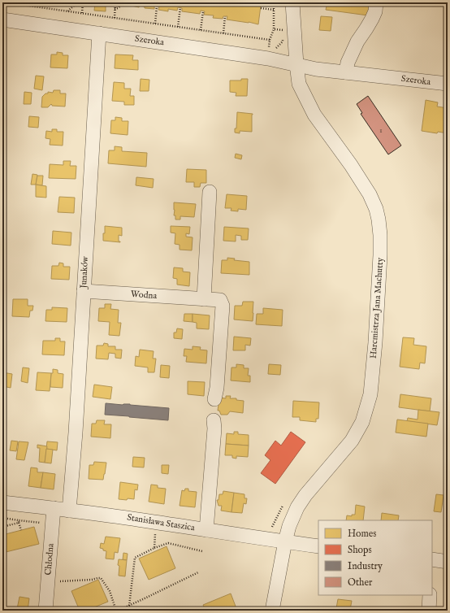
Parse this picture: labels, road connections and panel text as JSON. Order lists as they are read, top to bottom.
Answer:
{
  "streets": {
    "street": [
      "Szeroka",
      "Junaków",
      "Wodna",
      "Harcmistrza Jana Machutty",
      "Stanisława Staszica",
      "Chłodna"
    ]
  },
  "crossings": [
    ["Szeroka", "Junaków"],
    ["Szeroka", "Harcmistrza Jana Machutty"],
    ["Junaków", "Wodna"],
    ["Junaków", "Stanisława Staszica"],
    ["Harcmistrza Jana Machutty", "Stanisława Staszica"],
    ["Stanisława Staszica", "Chłodna"]
  ],
  "house_numbers": ["1"],
  "legend": [
    "Homes",
    "Shops",
    "Industry",
    "Other"
  ]
}
